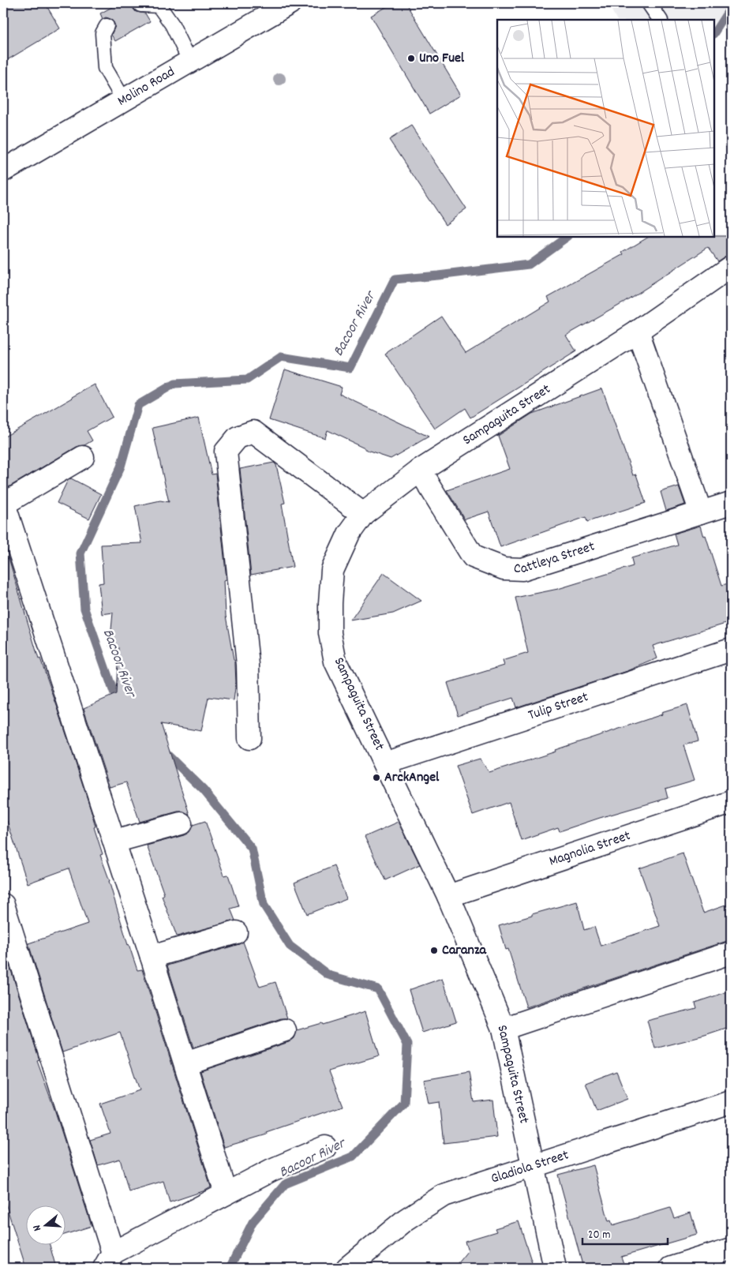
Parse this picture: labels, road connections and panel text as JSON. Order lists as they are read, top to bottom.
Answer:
{
  "streets": {
    "street": [
      "Molino Road",
      "Sampaguita Street",
      "Cattleya Street",
      "Tulip Street",
      "Magnolia Street",
      "Gladiola Street"
    ]
  },
  "crossings": [
    ["Sampaguita Street", "Cattleya Street"],
    ["Sampaguita Street", "Tulip Street"],
    ["Sampaguita Street", "Magnolia Street"],
    ["Sampaguita Street", "Gladiola Street"]
  ],
  "water": ["Bacoor River"],
  "places": ["Uno Fuel", "ArckAngel", "Caranza"],
  "scale_bar": "20 m",
  "north": "left"
}
